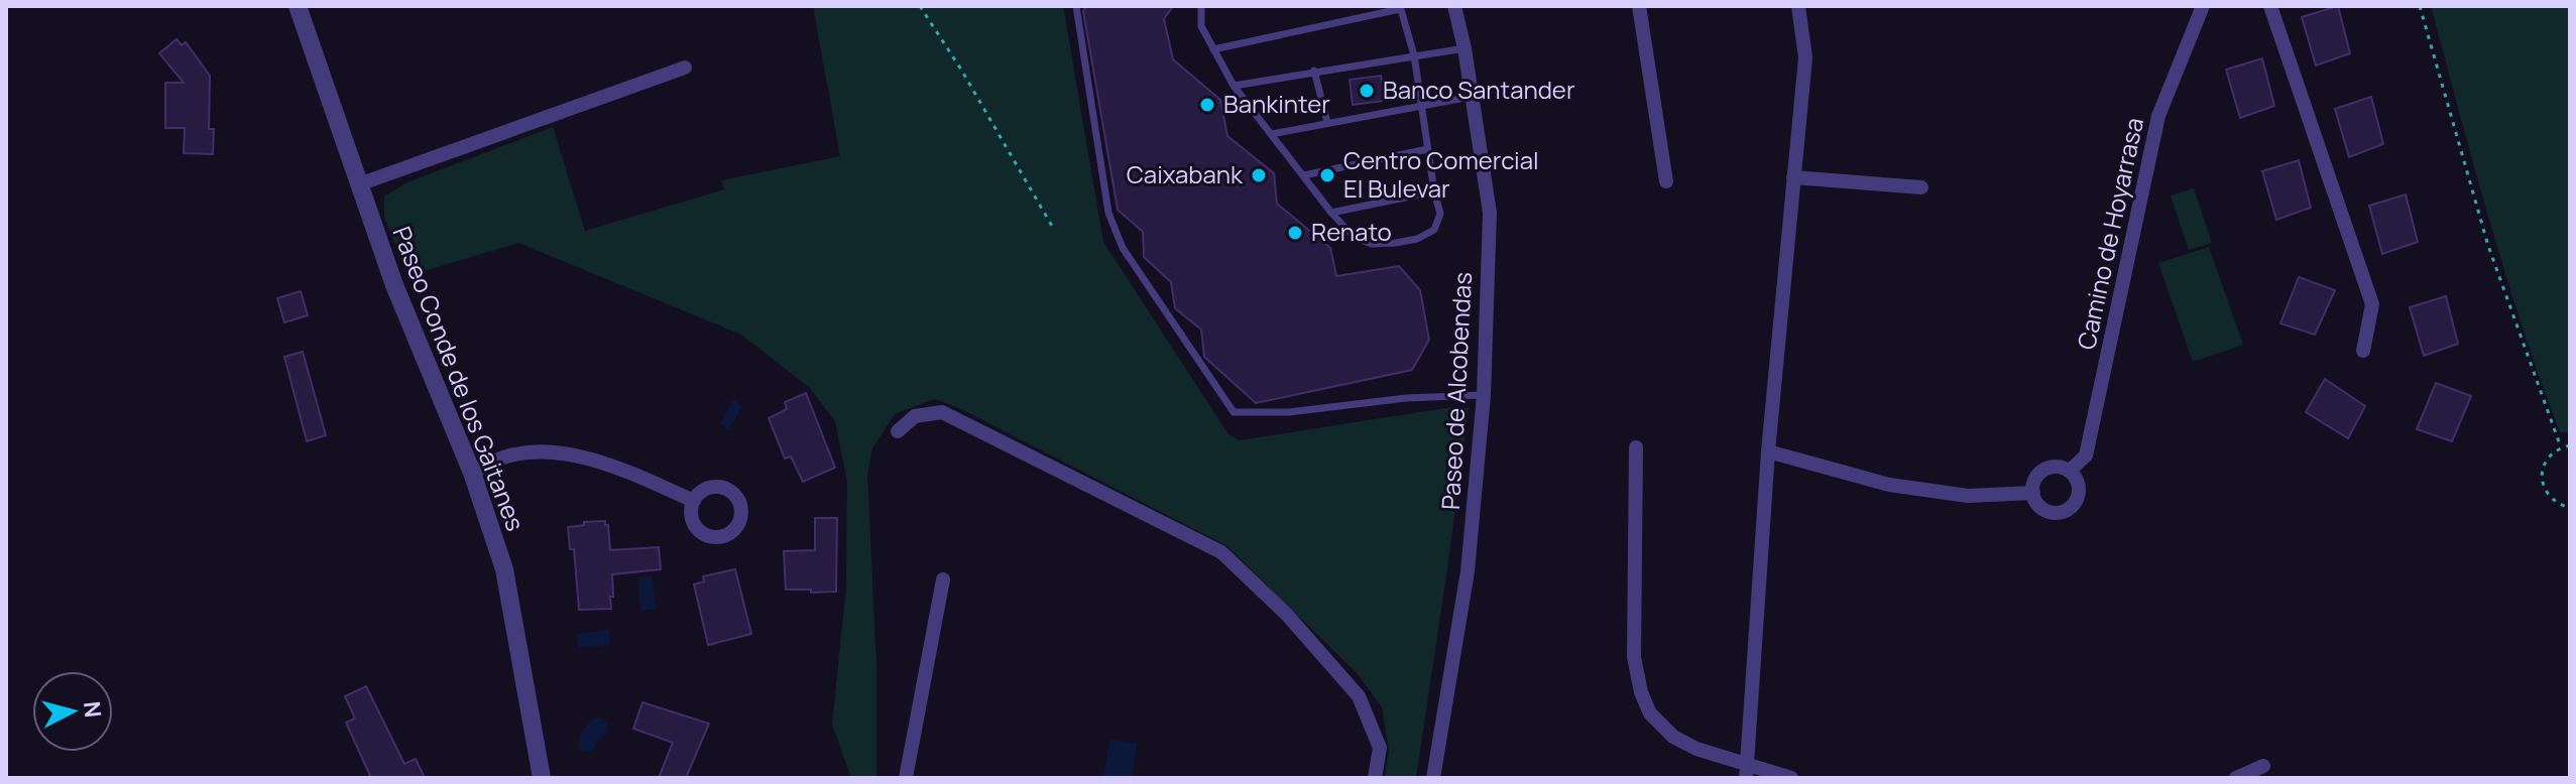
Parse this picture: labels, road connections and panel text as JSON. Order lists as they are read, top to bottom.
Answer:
{
  "streets": {
    "street": ["Camino de Hoyarrasa", "Paseo Conde de los Gaitanes", "Paseo de Alcobendas"]
  },
  "places": [
    "Banco Santander",
    "Bankinter",
    "Caixabank",
    "Centro Comercial El Bulevar",
    "Renato"
  ],
  "north": "right"
}
